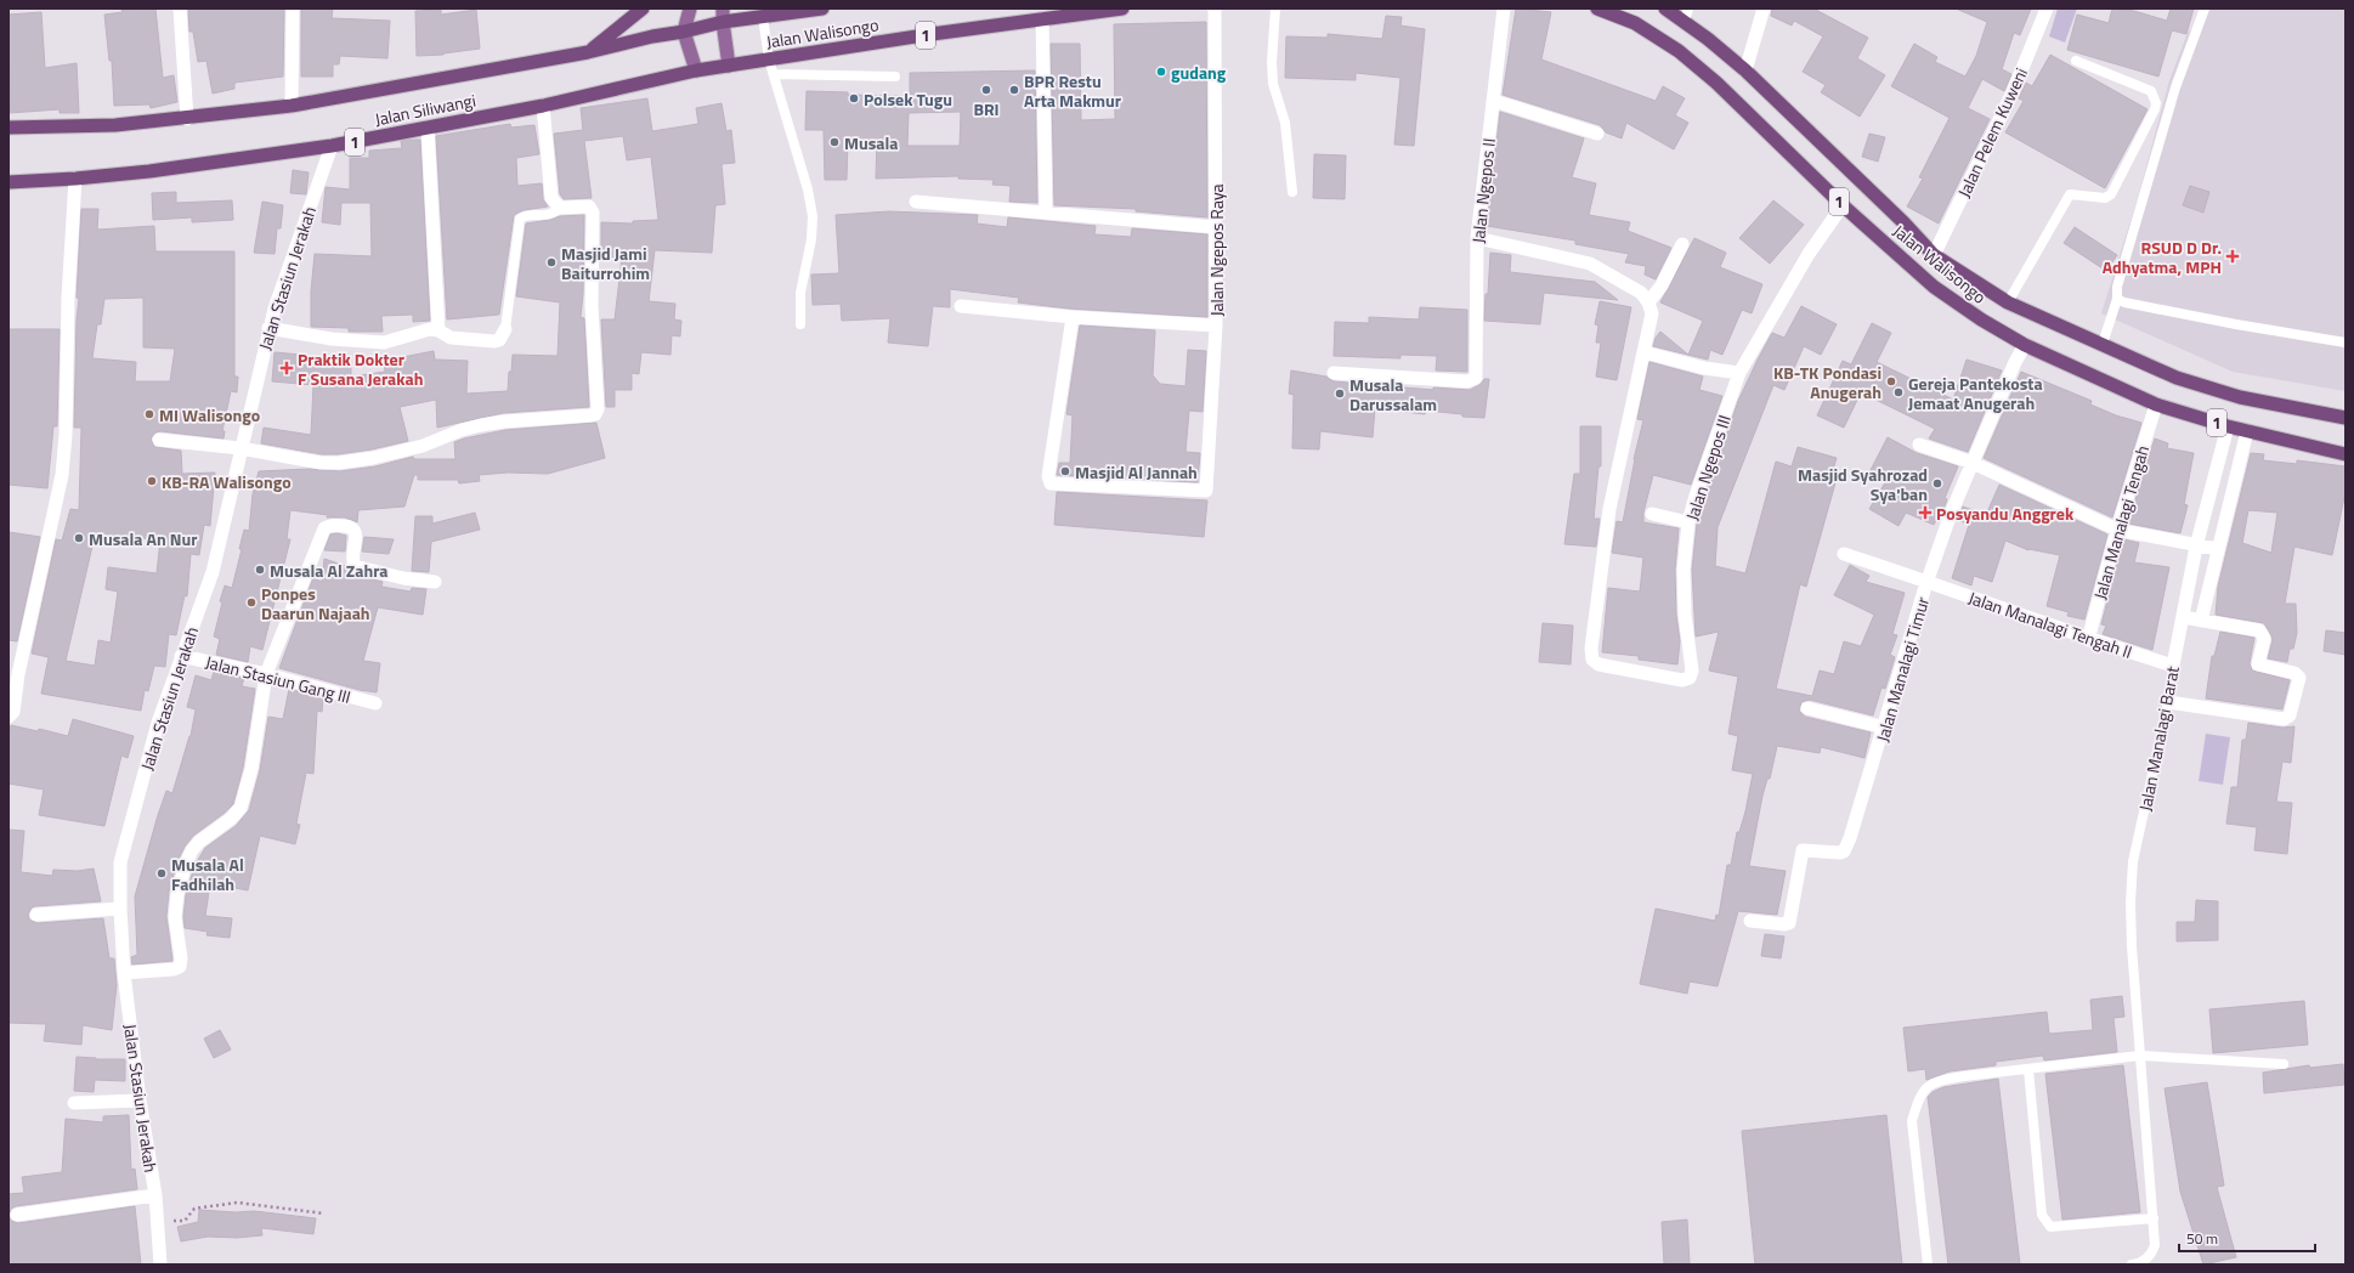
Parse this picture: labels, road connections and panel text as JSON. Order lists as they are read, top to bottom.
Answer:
{
  "streets": {
    "highway": ["Jalan Walisongo", "1", "Jalan Siliwangi"],
    "street": [
      "Jalan Pelem Kuweni",
      "Jalan Ngepos II",
      "Jalan Ngepos Raya",
      "Jalan Stasiun Jerakah",
      "Jalan Ngepos III",
      "Jalan Manalagi Tengah",
      "Jalan Manalagi Tengah II",
      "Jalan Manalagi Timur",
      "Jalan Stasiun Gang III",
      "Jalan Manalagi Barat"
    ]
  },
  "crossings": [
    ["Jalan Walisongo", "Jalan Siliwangi"],
    ["Jalan Walisongo", "Jalan Pelem Kuweni"],
    ["Jalan Walisongo", "Jalan Ngepos III"],
    ["Jalan Walisongo", "Jalan Manalagi Tengah"],
    ["Jalan Walisongo", "Jalan Manalagi Timur"],
    ["Jalan Walisongo", "Jalan Manalagi Barat"],
    ["Jalan Siliwangi", "Jalan Stasiun Jerakah"],
    ["Jalan Stasiun Jerakah", "Jalan Stasiun Gang III"],
    ["Jalan Manalagi Tengah", "Jalan Manalagi Tengah II"],
    ["Jalan Manalagi Tengah II", "Jalan Manalagi Timur"],
    ["Jalan Manalagi Tengah II", "Jalan Manalagi Barat"]
  ],
  "places": {
    "other": [
      "gudang",
      "BRI",
      "BPR Restu Arta Makmur",
      "Polsek Tugu",
      "Musala",
      "Masjid Jami Baiturrohim",
      "KB-TK Pondasi Anugerah",
      "Gereja Pantekosta Jemaat Anugerah",
      "Musala Darussalam",
      "MI Walisongo",
      "Masjid Al Jannah",
      "KB-RA Walisongo",
      "Masjid Syahrozad Sya'ban",
      "Musala An Nur",
      "Musala Al Zahra",
      "Ponpes Daarun Najaah",
      "Musala Al Fadhilah"
    ],
    "health": ["RSUD D Dr. Adhyatma, MPH", "Praktik Dokter F Susana Jerakah", "Posyandu Anggrek"]
  },
  "scale_bar": "50 m"
}
